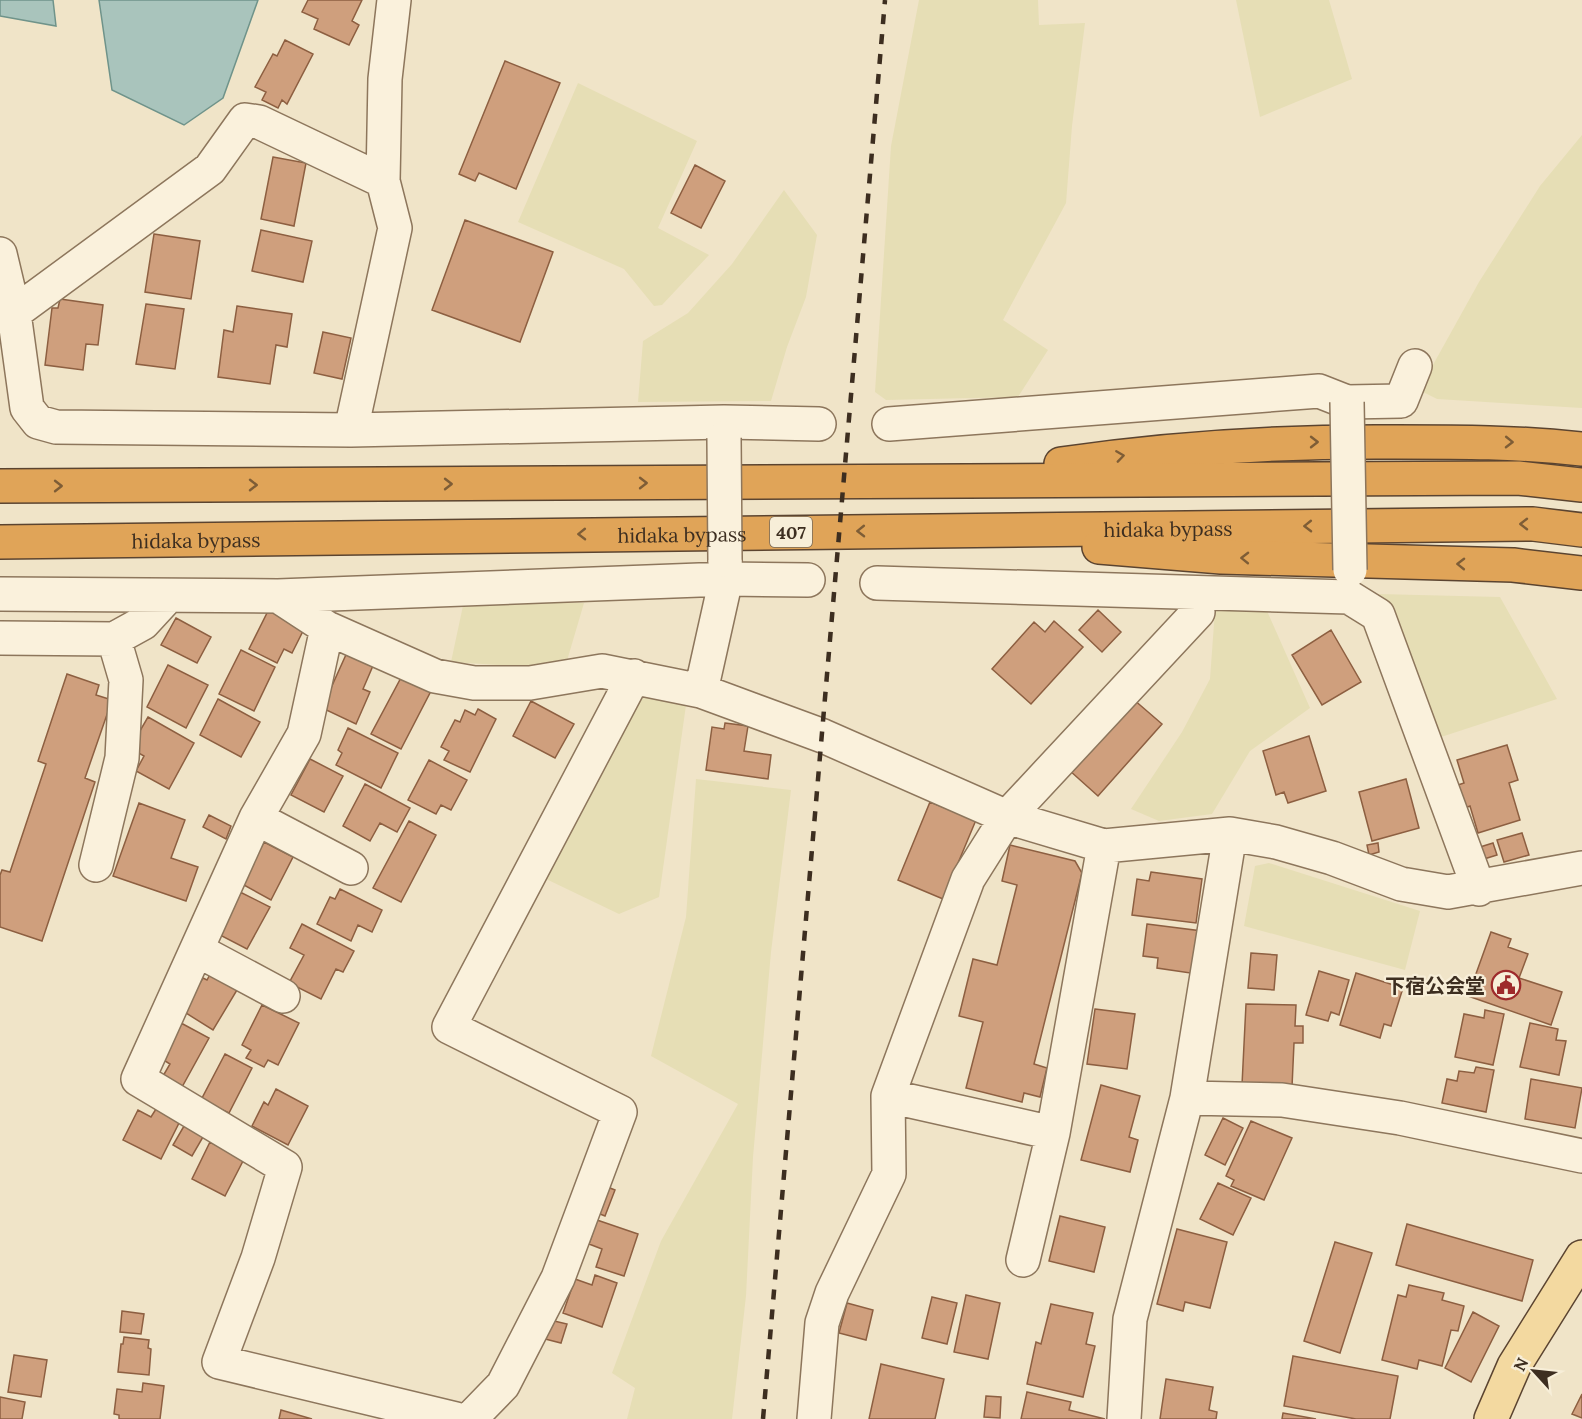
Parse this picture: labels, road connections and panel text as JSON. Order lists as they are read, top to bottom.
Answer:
{
  "streets": {
    "highway": ["hidaka bypass", "407"]
  },
  "crossings": [
    ["hidaka bypass", "407"]
  ],
  "places": {
    "public building": ["下宿公会堂"]
  },
  "north": "top left"
}
